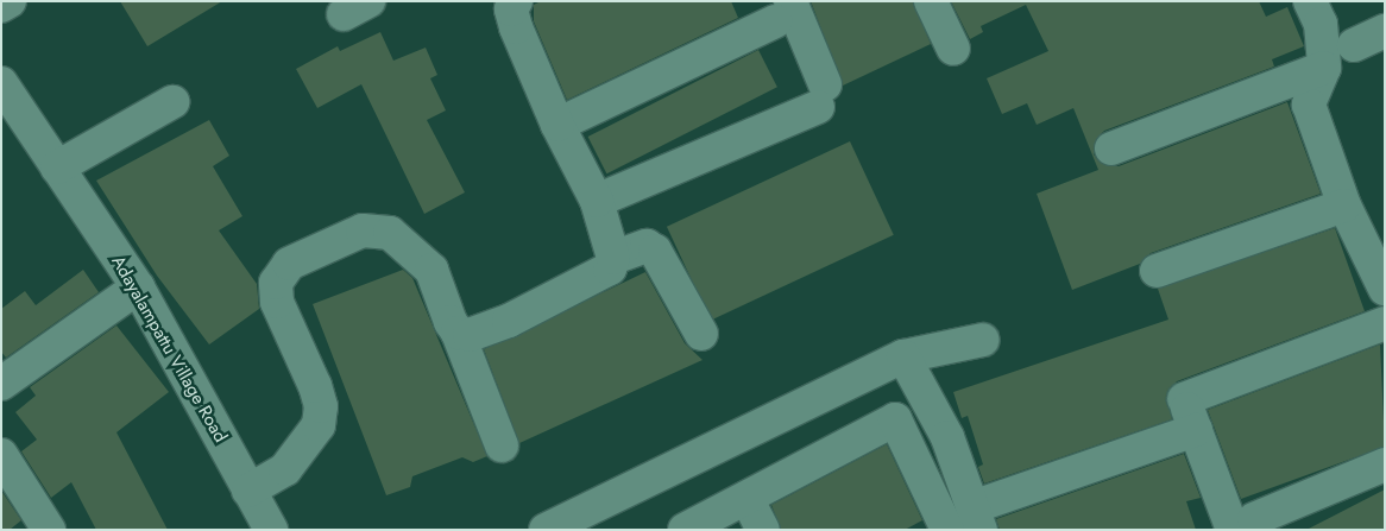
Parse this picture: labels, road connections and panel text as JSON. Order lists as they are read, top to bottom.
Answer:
{
  "streets": {
    "street": ["Adayalampattu Village Road"]
  }
}
